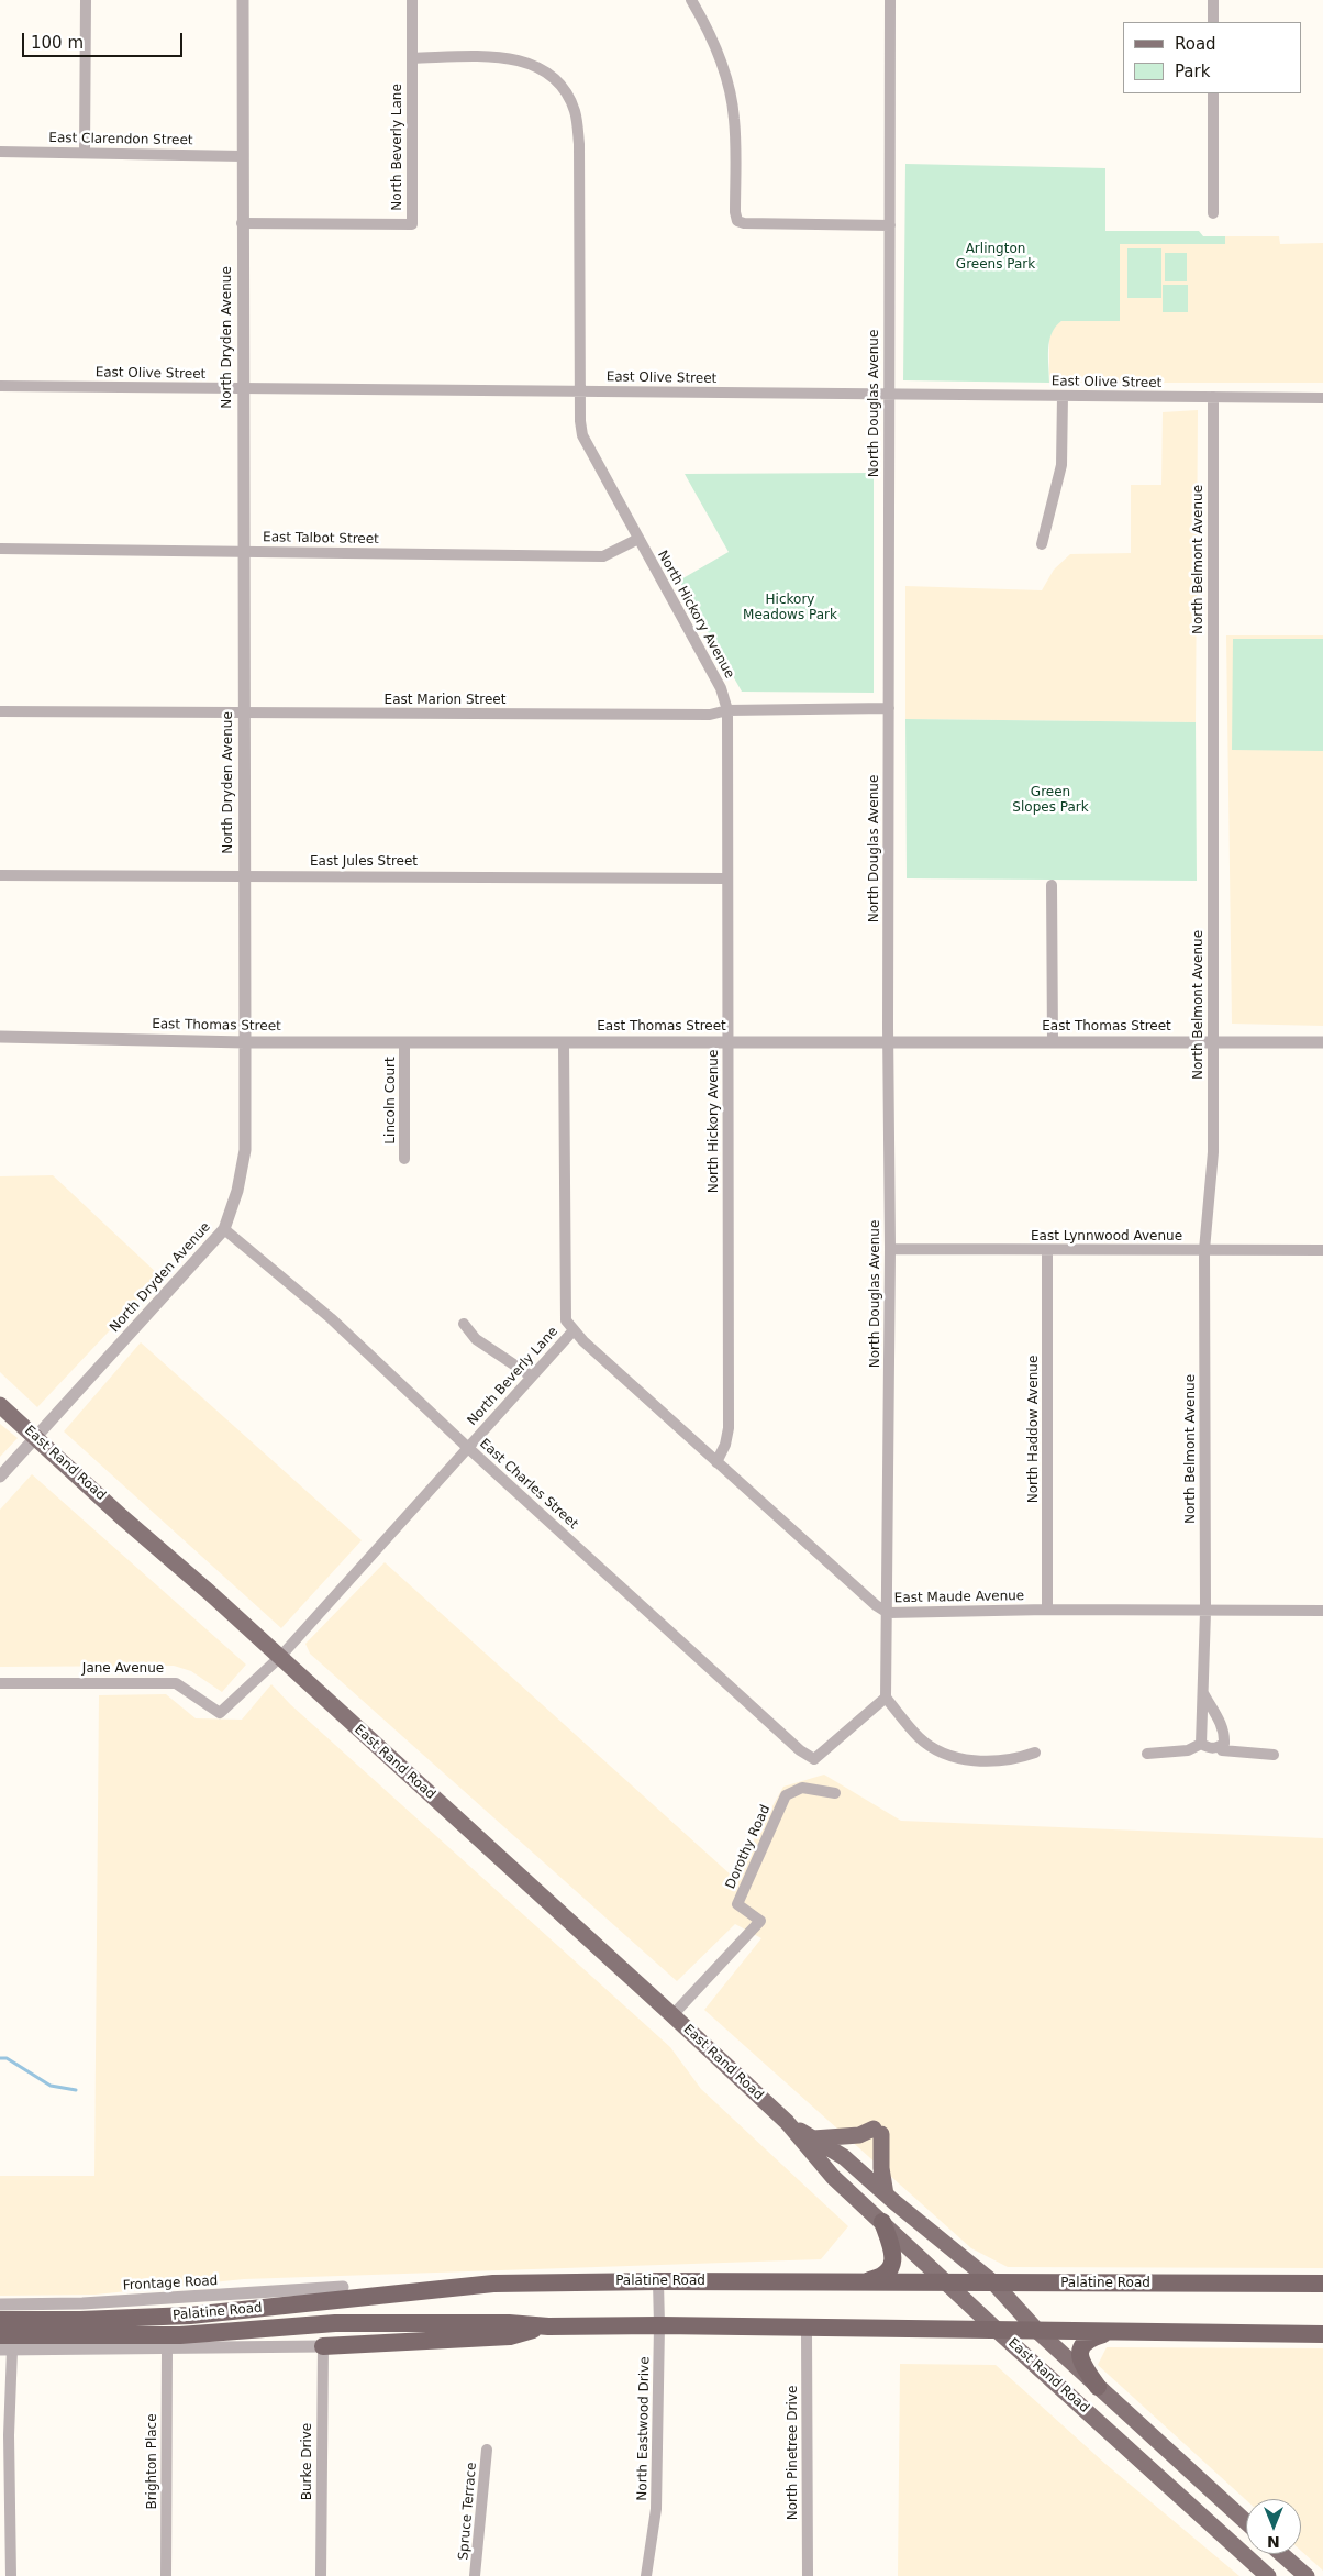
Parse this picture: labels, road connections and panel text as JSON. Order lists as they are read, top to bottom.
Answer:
{
  "streets": {
    "highway": ["Palatine Road"],
    "main road": ["East Rand Road"],
    "street": [
      "East Clarendon Street",
      "North Beverly Lane",
      "North Dryden Avenue",
      "East Olive Street",
      "North Douglas Avenue",
      "East Talbot Street",
      "North Belmont Avenue",
      "North Hickory Avenue",
      "East Marion Street",
      "East Jules Street",
      "East Thomas Street",
      "Lincoln Court",
      "East Lynnwood Avenue",
      "North Haddow Avenue",
      "East Charles Street",
      "East Maude Avenue",
      "Jane Avenue",
      "Dorothy Road",
      "Frontage Road",
      "North Eastwood Drive",
      "North Pinetree Drive",
      "Brighton Place",
      "Burke Drive",
      "Spruce Terrace"
    ]
  },
  "crossings": [
    ["East Clarendon Street", "North Dryden Avenue"],
    ["North Beverly Lane", "North Dryden Avenue"],
    ["North Beverly Lane", "North Hickory Avenue"],
    ["North Beverly Lane", "East Thomas Street"],
    ["North Beverly Lane", "East Rand Road"],
    ["North Beverly Lane", "East Charles Street"],
    ["North Beverly Lane", "East Maude Avenue"],
    ["North Beverly Lane", "Jane Avenue"],
    ["North Dryden Avenue", "East Olive Street"],
    ["North Dryden Avenue", "East Talbot Street"],
    ["North Dryden Avenue", "East Marion Street"],
    ["North Dryden Avenue", "East Jules Street"],
    ["North Dryden Avenue", "East Thomas Street"],
    ["North Dryden Avenue", "East Rand Road"],
    ["North Dryden Avenue", "East Charles Street"],
    ["East Olive Street", "North Douglas Avenue"],
    ["East Olive Street", "North Belmont Avenue"],
    ["East Olive Street", "North Hickory Avenue"],
    ["North Douglas Avenue", "East Marion Street"],
    ["North Douglas Avenue", "East Thomas Street"],
    ["North Douglas Avenue", "East Lynnwood Avenue"],
    ["North Douglas Avenue", "East Charles Street"],
    ["North Douglas Avenue", "East Maude Avenue"],
    ["East Talbot Street", "North Hickory Avenue"],
    ["North Belmont Avenue", "East Thomas Street"],
    ["North Belmont Avenue", "East Lynnwood Avenue"],
    ["North Belmont Avenue", "East Maude Avenue"],
    ["North Hickory Avenue", "East Marion Street"],
    ["North Hickory Avenue", "East Jules Street"],
    ["North Hickory Avenue", "East Thomas Street"],
    ["North Hickory Avenue", "East Maude Avenue"],
    ["East Thomas Street", "Lincoln Court"],
    ["East Lynnwood Avenue", "North Haddow Avenue"],
    ["North Haddow Avenue", "East Maude Avenue"],
    ["East Rand Road", "Jane Avenue"],
    ["East Rand Road", "Dorothy Road"],
    ["East Rand Road", "Palatine Road"],
    ["Palatine Road", "North Eastwood Drive"],
    ["Palatine Road", "North Pinetree Drive"]
  ],
  "parks": ["Arlington Greens Park", "Hickory Meadows Park", "Green Slopes Park"],
  "legend": ["Road", "Park"],
  "scale_bar": "100 m",
  "north": "bottom"
}
